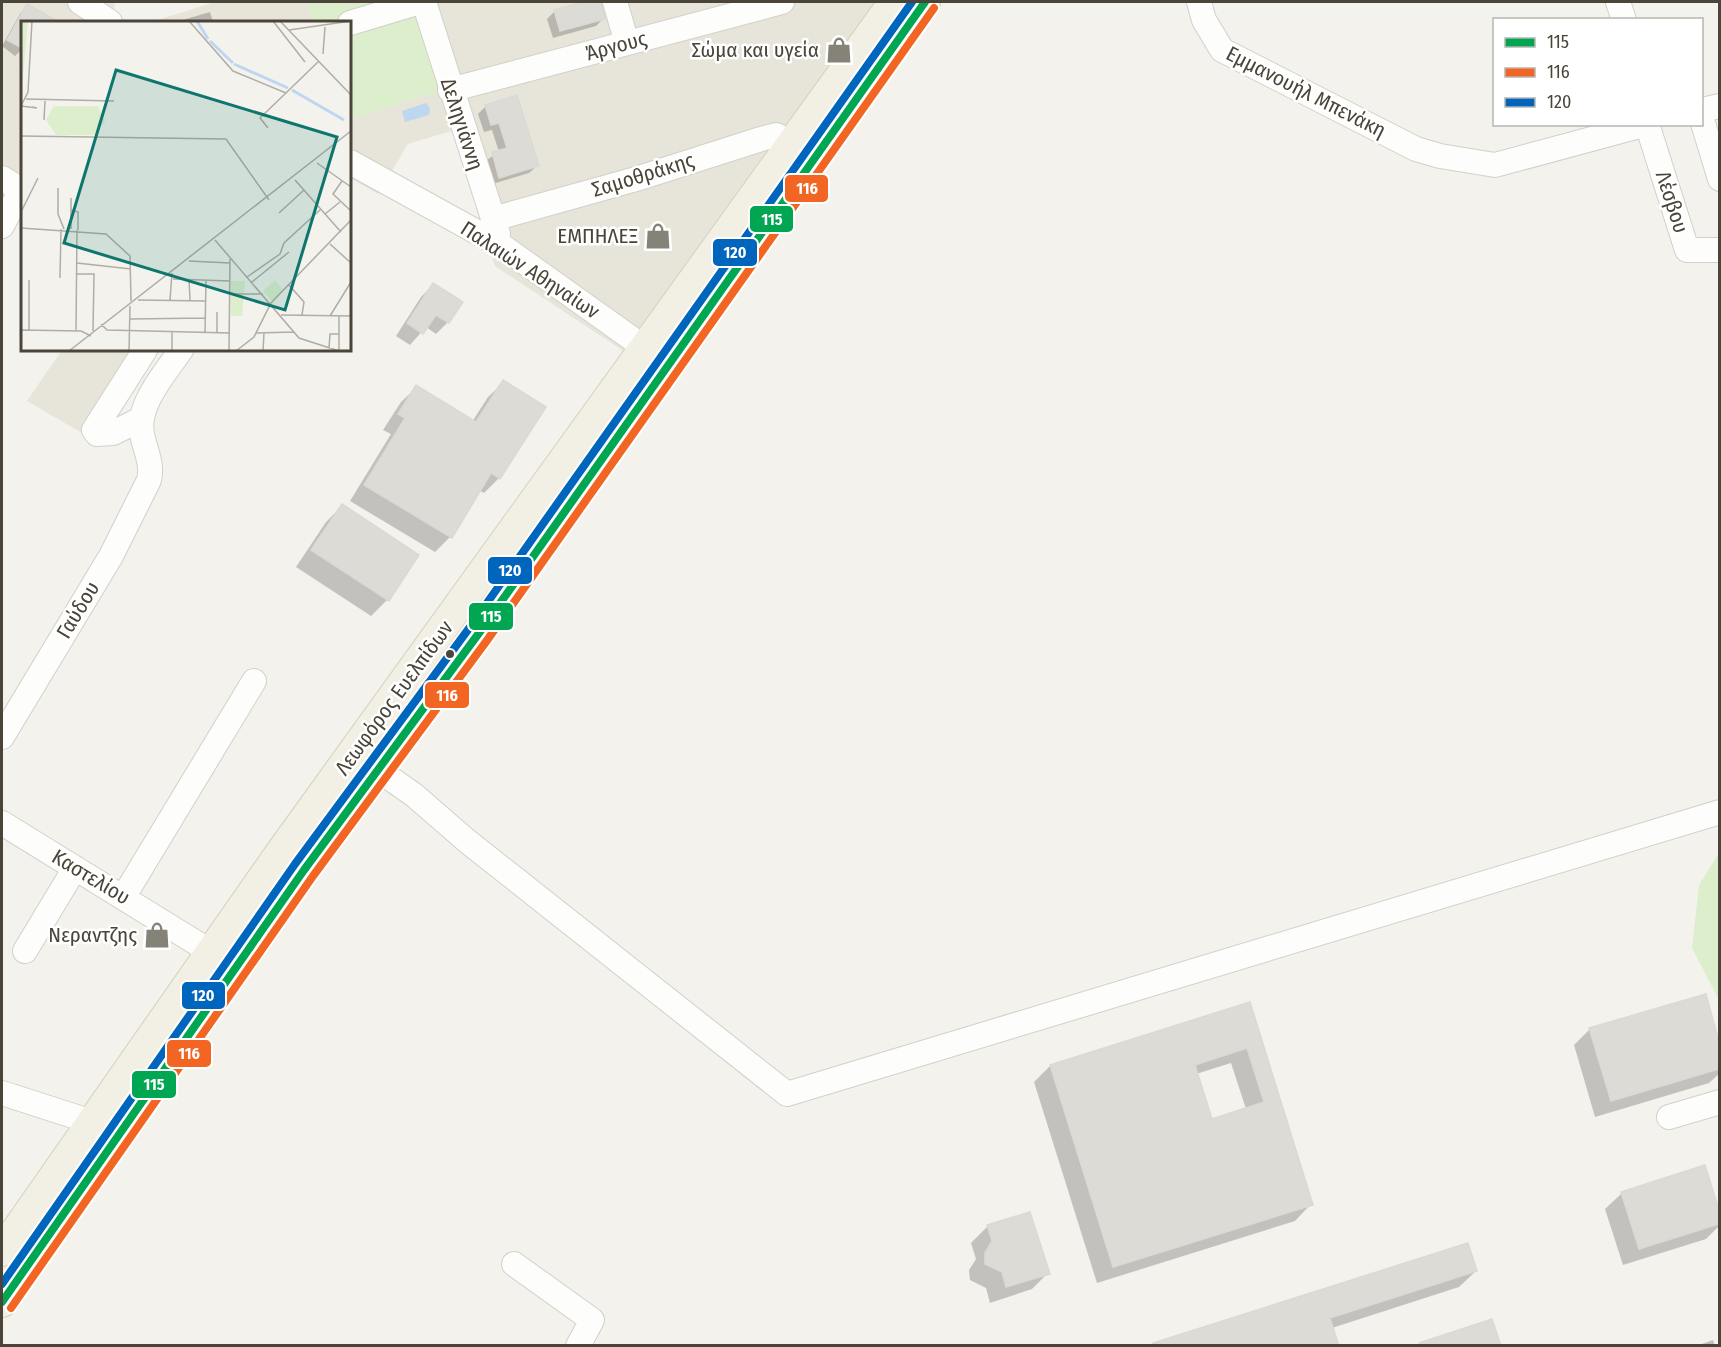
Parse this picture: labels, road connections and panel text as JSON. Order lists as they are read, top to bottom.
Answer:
{
  "streets": {
    "main road": ["Λεωφόρος Ευελπίδων"],
    "street": [
      "Άργους",
      "Εμμανουήλ Μπενάκη",
      "Δεληγιάννη",
      "Σαμοθράκης",
      "Λέσβου",
      "Παλαιών Αθηναίων",
      "Γαύδου",
      "Καστελίου"
    ]
  },
  "crossings": [
    ["Άργους", "Δεληγιάννη"],
    ["Δεληγιάννη", "Σαμοθράκης"],
    ["Δεληγιάννη", "Παλαιών Αθηναίων"],
    ["Σαμοθράκης", "Λεωφόρος Ευελπίδων"],
    ["Παλαιών Αθηναίων", "Λεωφόρος Ευελπίδων"],
    ["Λεωφόρος Ευελπίδων", "Καστελίου"]
  ],
  "places": {
    "shop": ["Σώμα και υγεία", "ΕΜΠΗΛΕΞ", "Νεραντζης"]
  },
  "lines": ["transit line 115", "transit line 120", "transit line 116"],
  "legend": ["115", "116", "120"]
}
